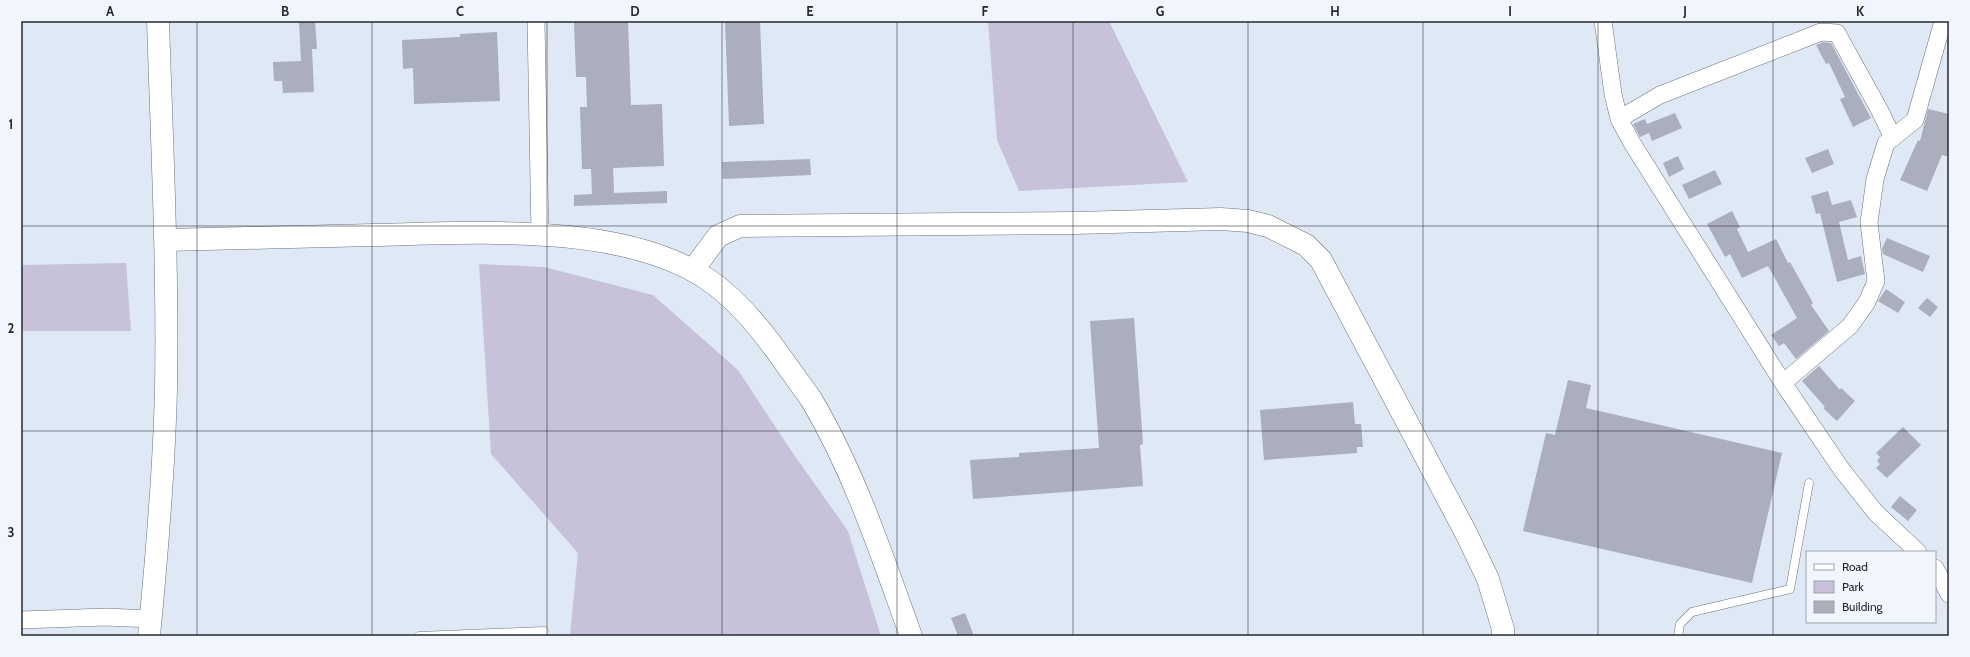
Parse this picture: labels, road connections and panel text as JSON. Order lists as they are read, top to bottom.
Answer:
{
  "legend": ["Road", "Park", "Building"],
  "grid": {
    "columns": [
      "A",
      "B",
      "C",
      "D",
      "E",
      "F",
      "G",
      "H",
      "I",
      "J",
      "K"
    ],
    "rows": ["1", "2", "3"]
  }
}
